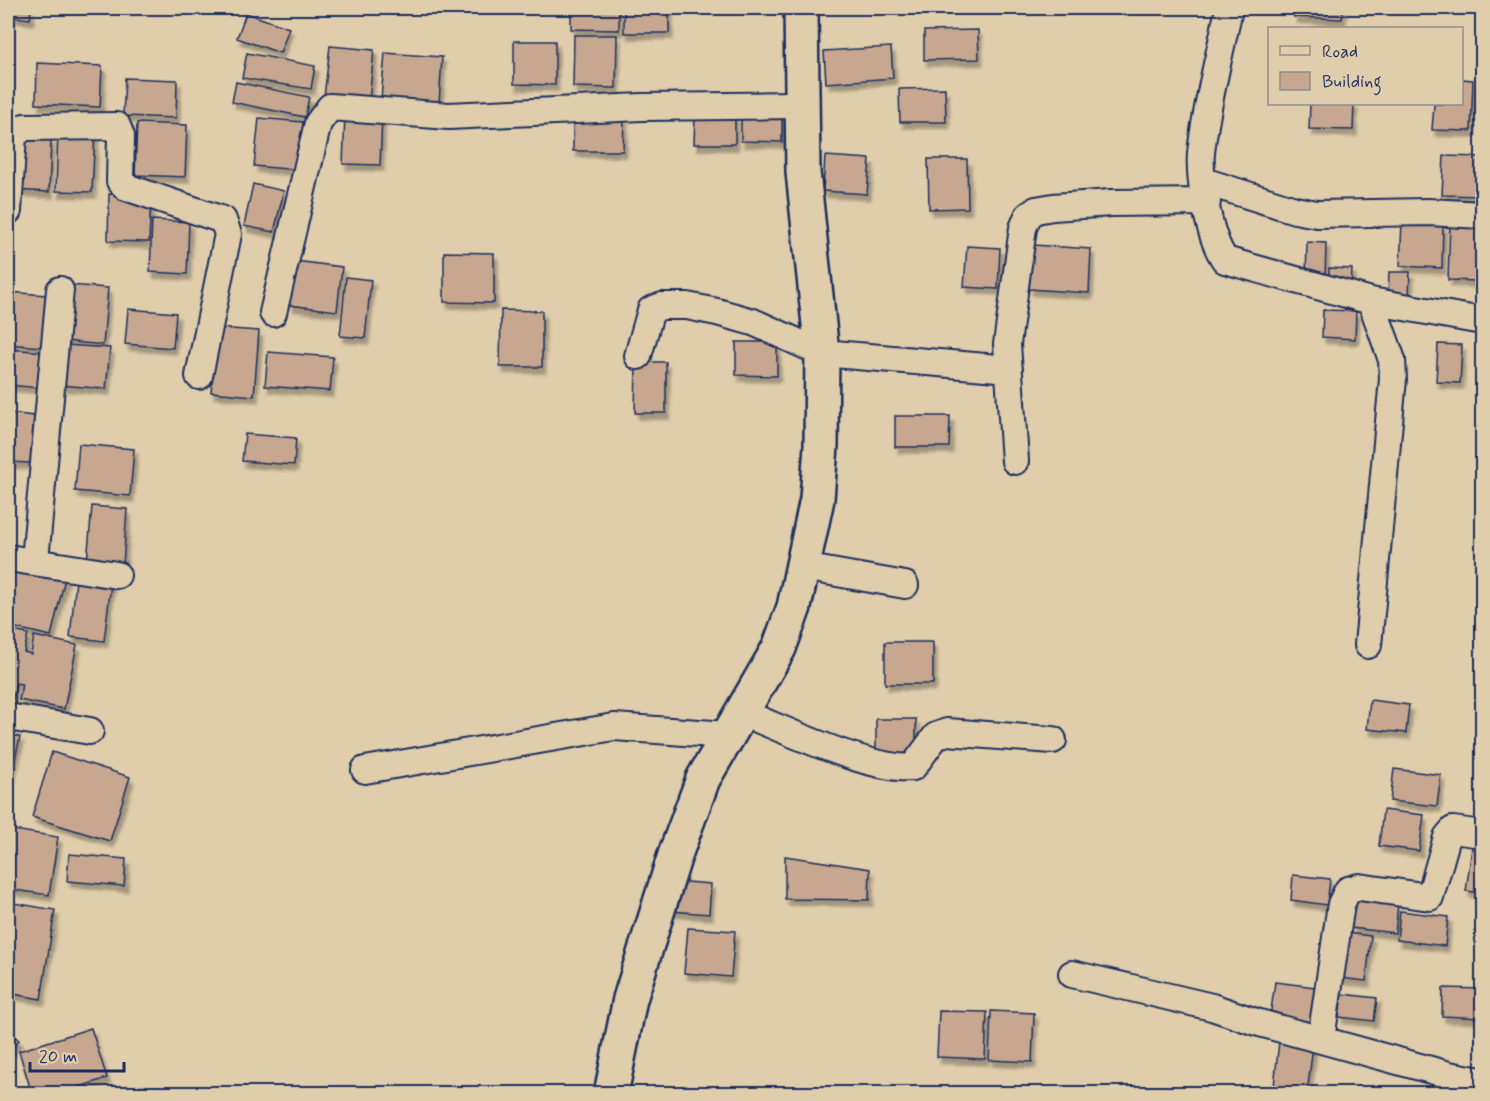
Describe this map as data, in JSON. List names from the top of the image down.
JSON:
{
  "legend": ["Road", "Building"],
  "scale_bar": "20 m"
}
